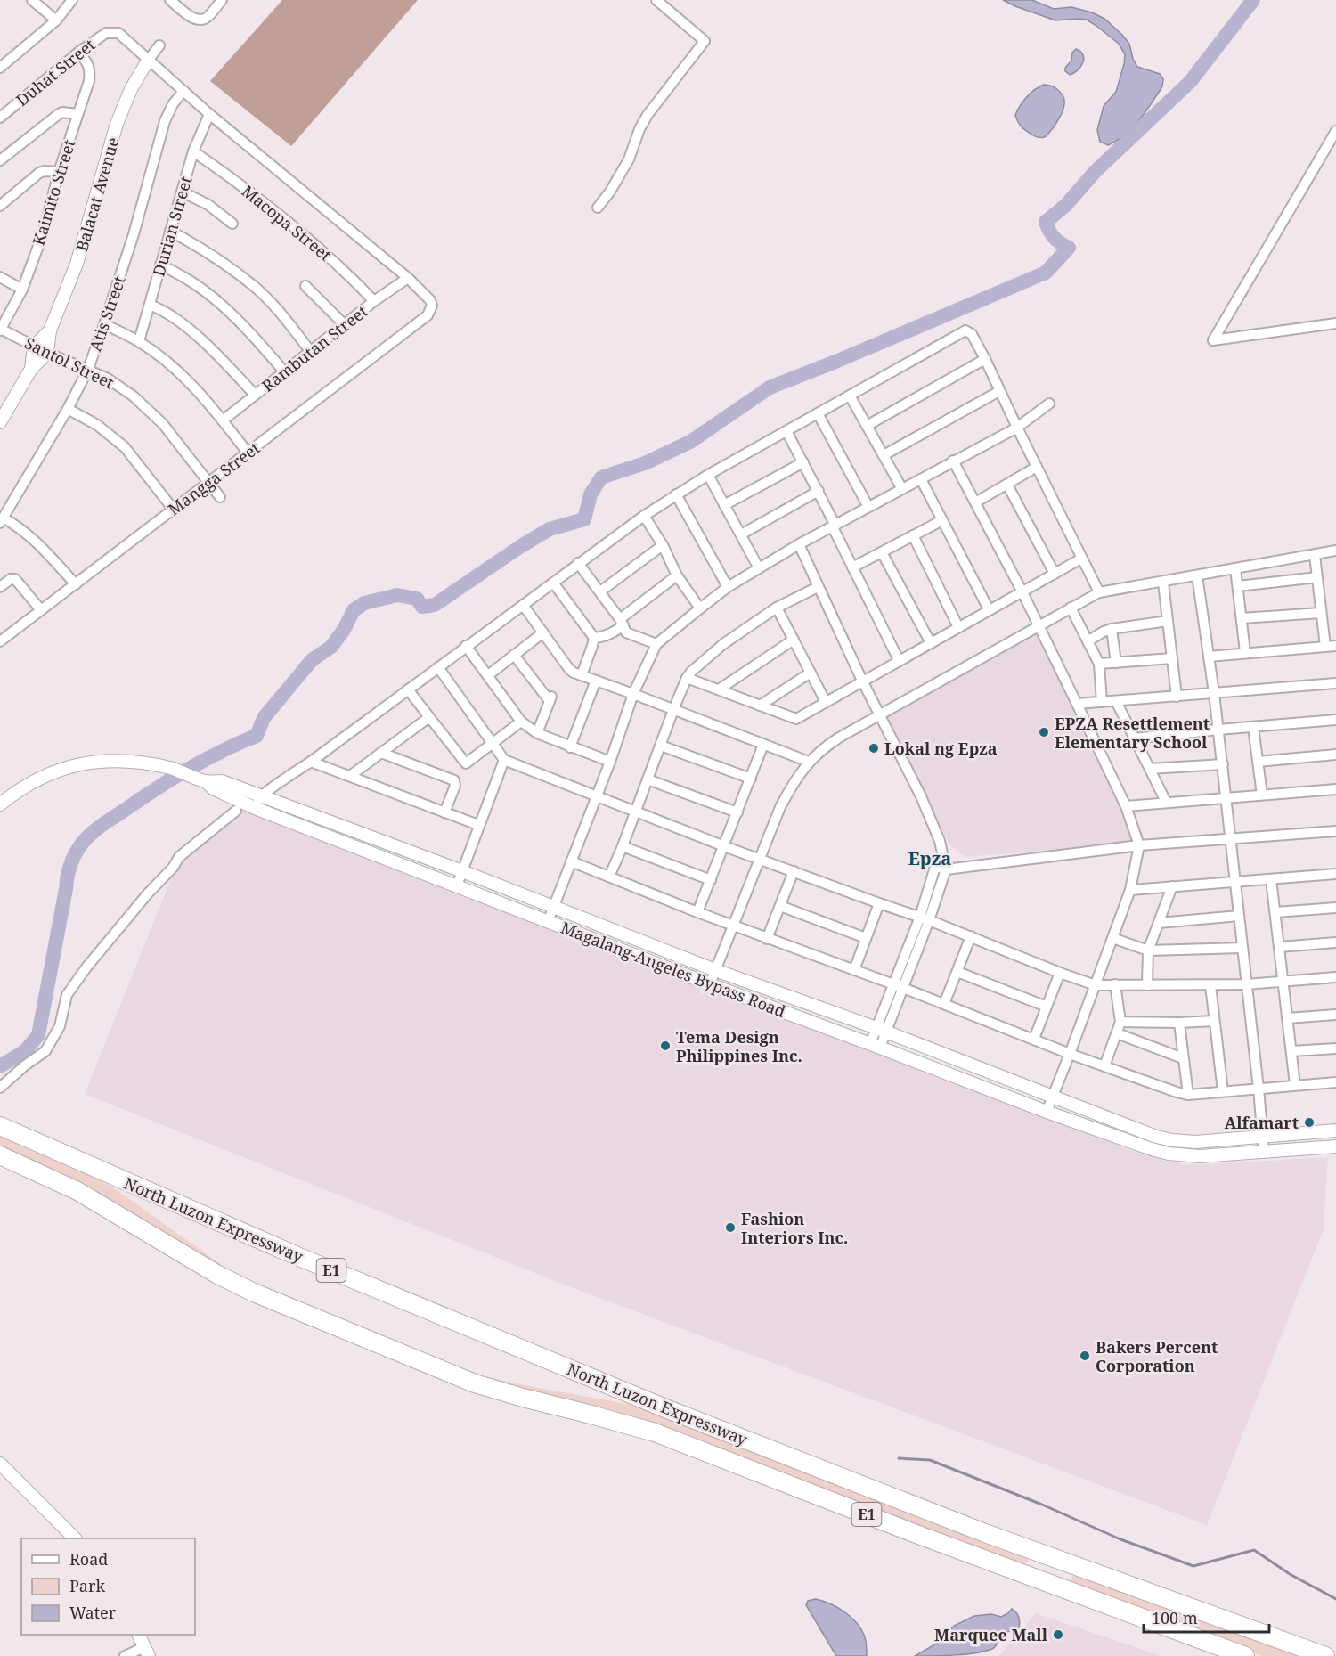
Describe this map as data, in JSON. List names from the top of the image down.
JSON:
{
  "streets": {
    "highway": ["North Luzon Expressway", "E1"],
    "street": [
      "Duhat Street",
      "Kaimito Street",
      "Balacat Avenue",
      "Macopa Street",
      "Durian Street",
      "Atis Street",
      "Rambutan Street",
      "Santol Street",
      "Mangga Street",
      "Magalang-Angeles Bypass Road"
    ]
  },
  "crossings": [
    ["Duhat Street", "Kaimito Street"],
    ["Duhat Street", "Balacat Avenue"],
    ["Kaimito Street", "Santol Street"],
    ["Balacat Avenue", "Santol Street"],
    ["Macopa Street", "Durian Street"],
    ["Macopa Street", "Rambutan Street"],
    ["Atis Street", "Santol Street"],
    ["Rambutan Street", "Mangga Street"],
    ["Santol Street", "Mangga Street"]
  ],
  "districts": ["Epza"],
  "places": [
    "EPZA Resettlement Elementary School",
    "Lokal ng Epza",
    "Tema Design Philippines Inc.",
    "Alfamart",
    "Fashion Interiors Inc.",
    "Bakers Percent Corporation",
    "Marquee Mall"
  ],
  "legend": ["Road", "Park", "Water"],
  "scale_bar": "100 m"
}
